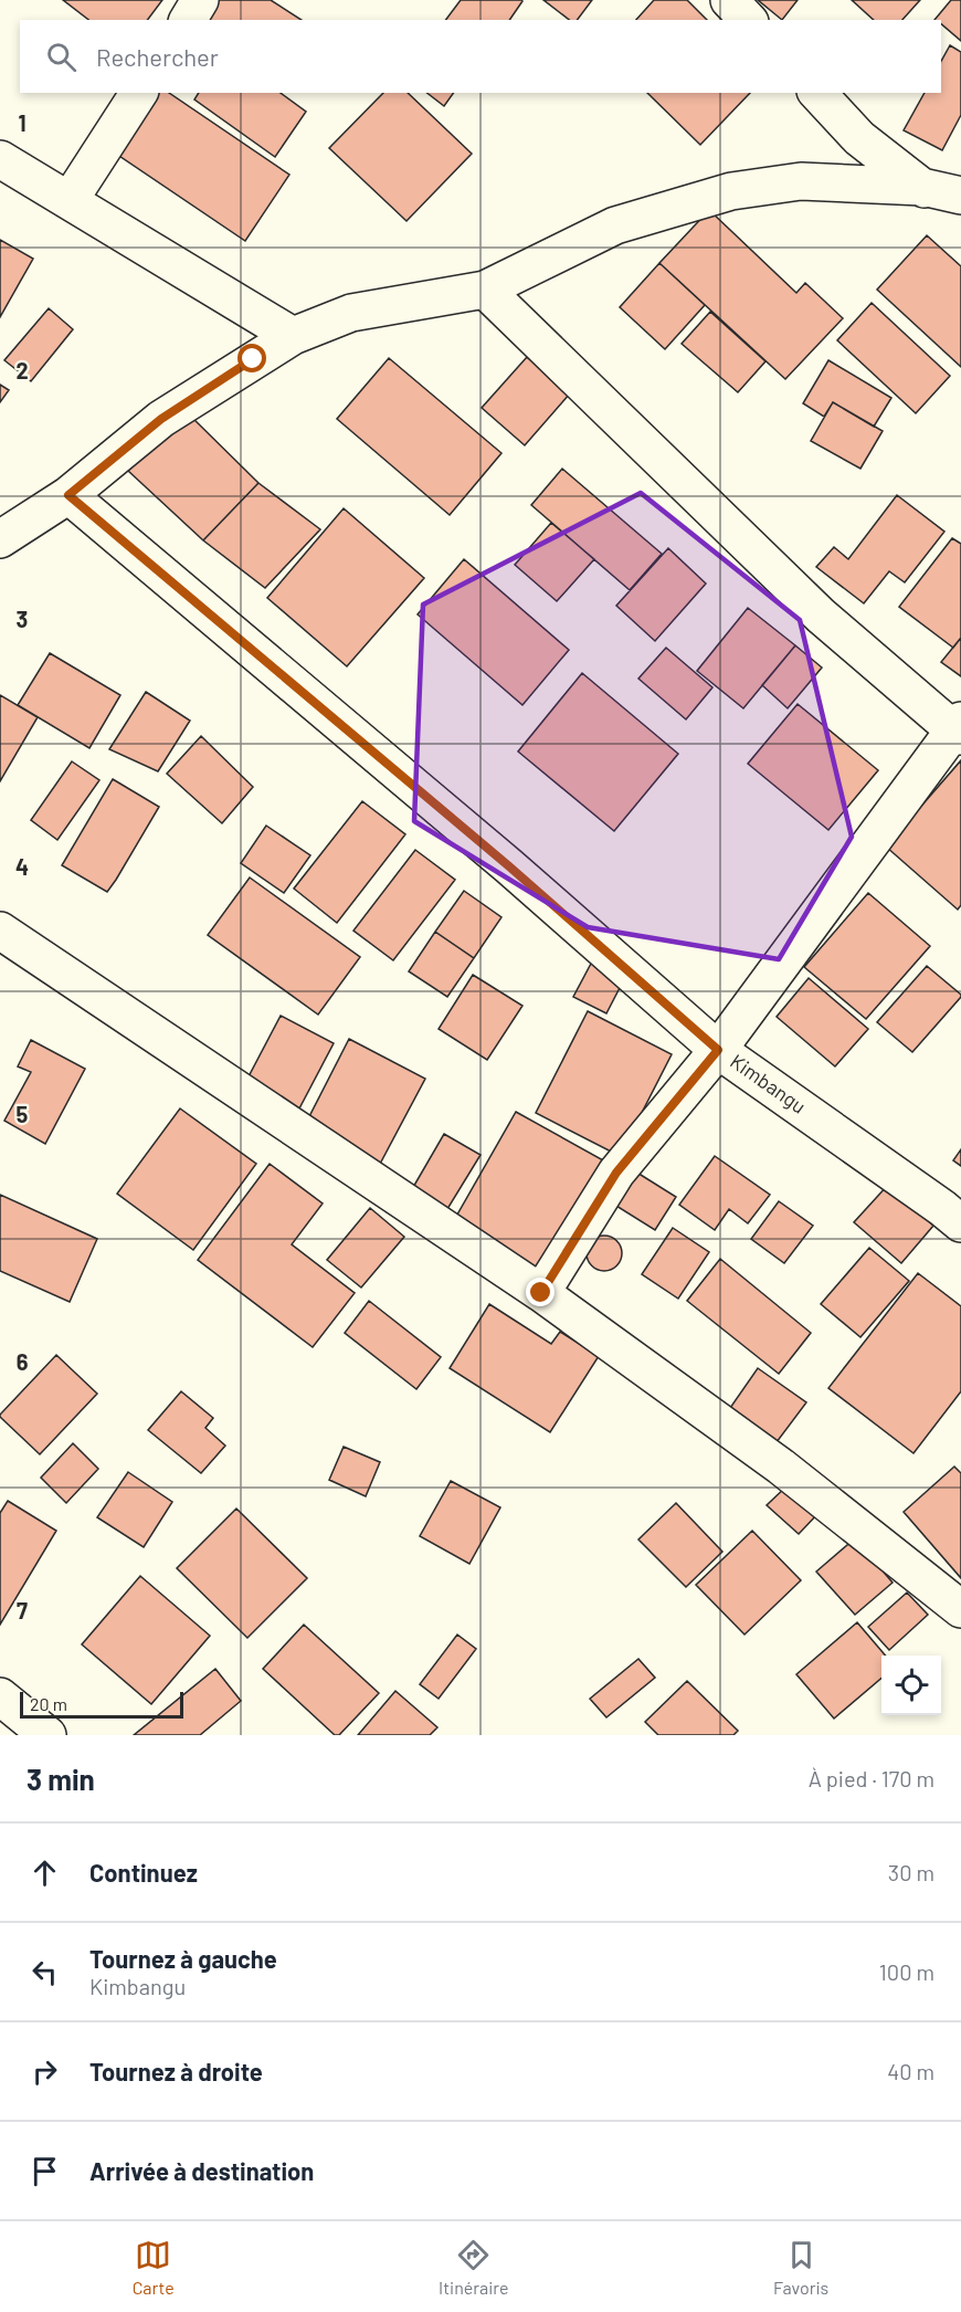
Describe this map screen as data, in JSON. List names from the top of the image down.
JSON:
{
  "streets": {
    "street": ["Kimbangu"]
  },
  "scale_bar": "20 m",
  "page": {
    "search": "Rechercher",
    "scale": "20 m",
    "heading": ["3 min", "À pied · 170 m"],
    "list": [
      ["Continuez", "30 m"],
      ["Tournez à gauche", "Kimbangu", "100 m"],
      ["Tournez à droite", "40 m"],
      "Arrivée à destination"
    ],
    "nav": ["Carte", "Itinéraire", "Favoris"]
  },
  "grid": {
    "rows": [
      "1",
      "2",
      "3",
      "4",
      "5",
      "6",
      "7"
    ]
  }
}
